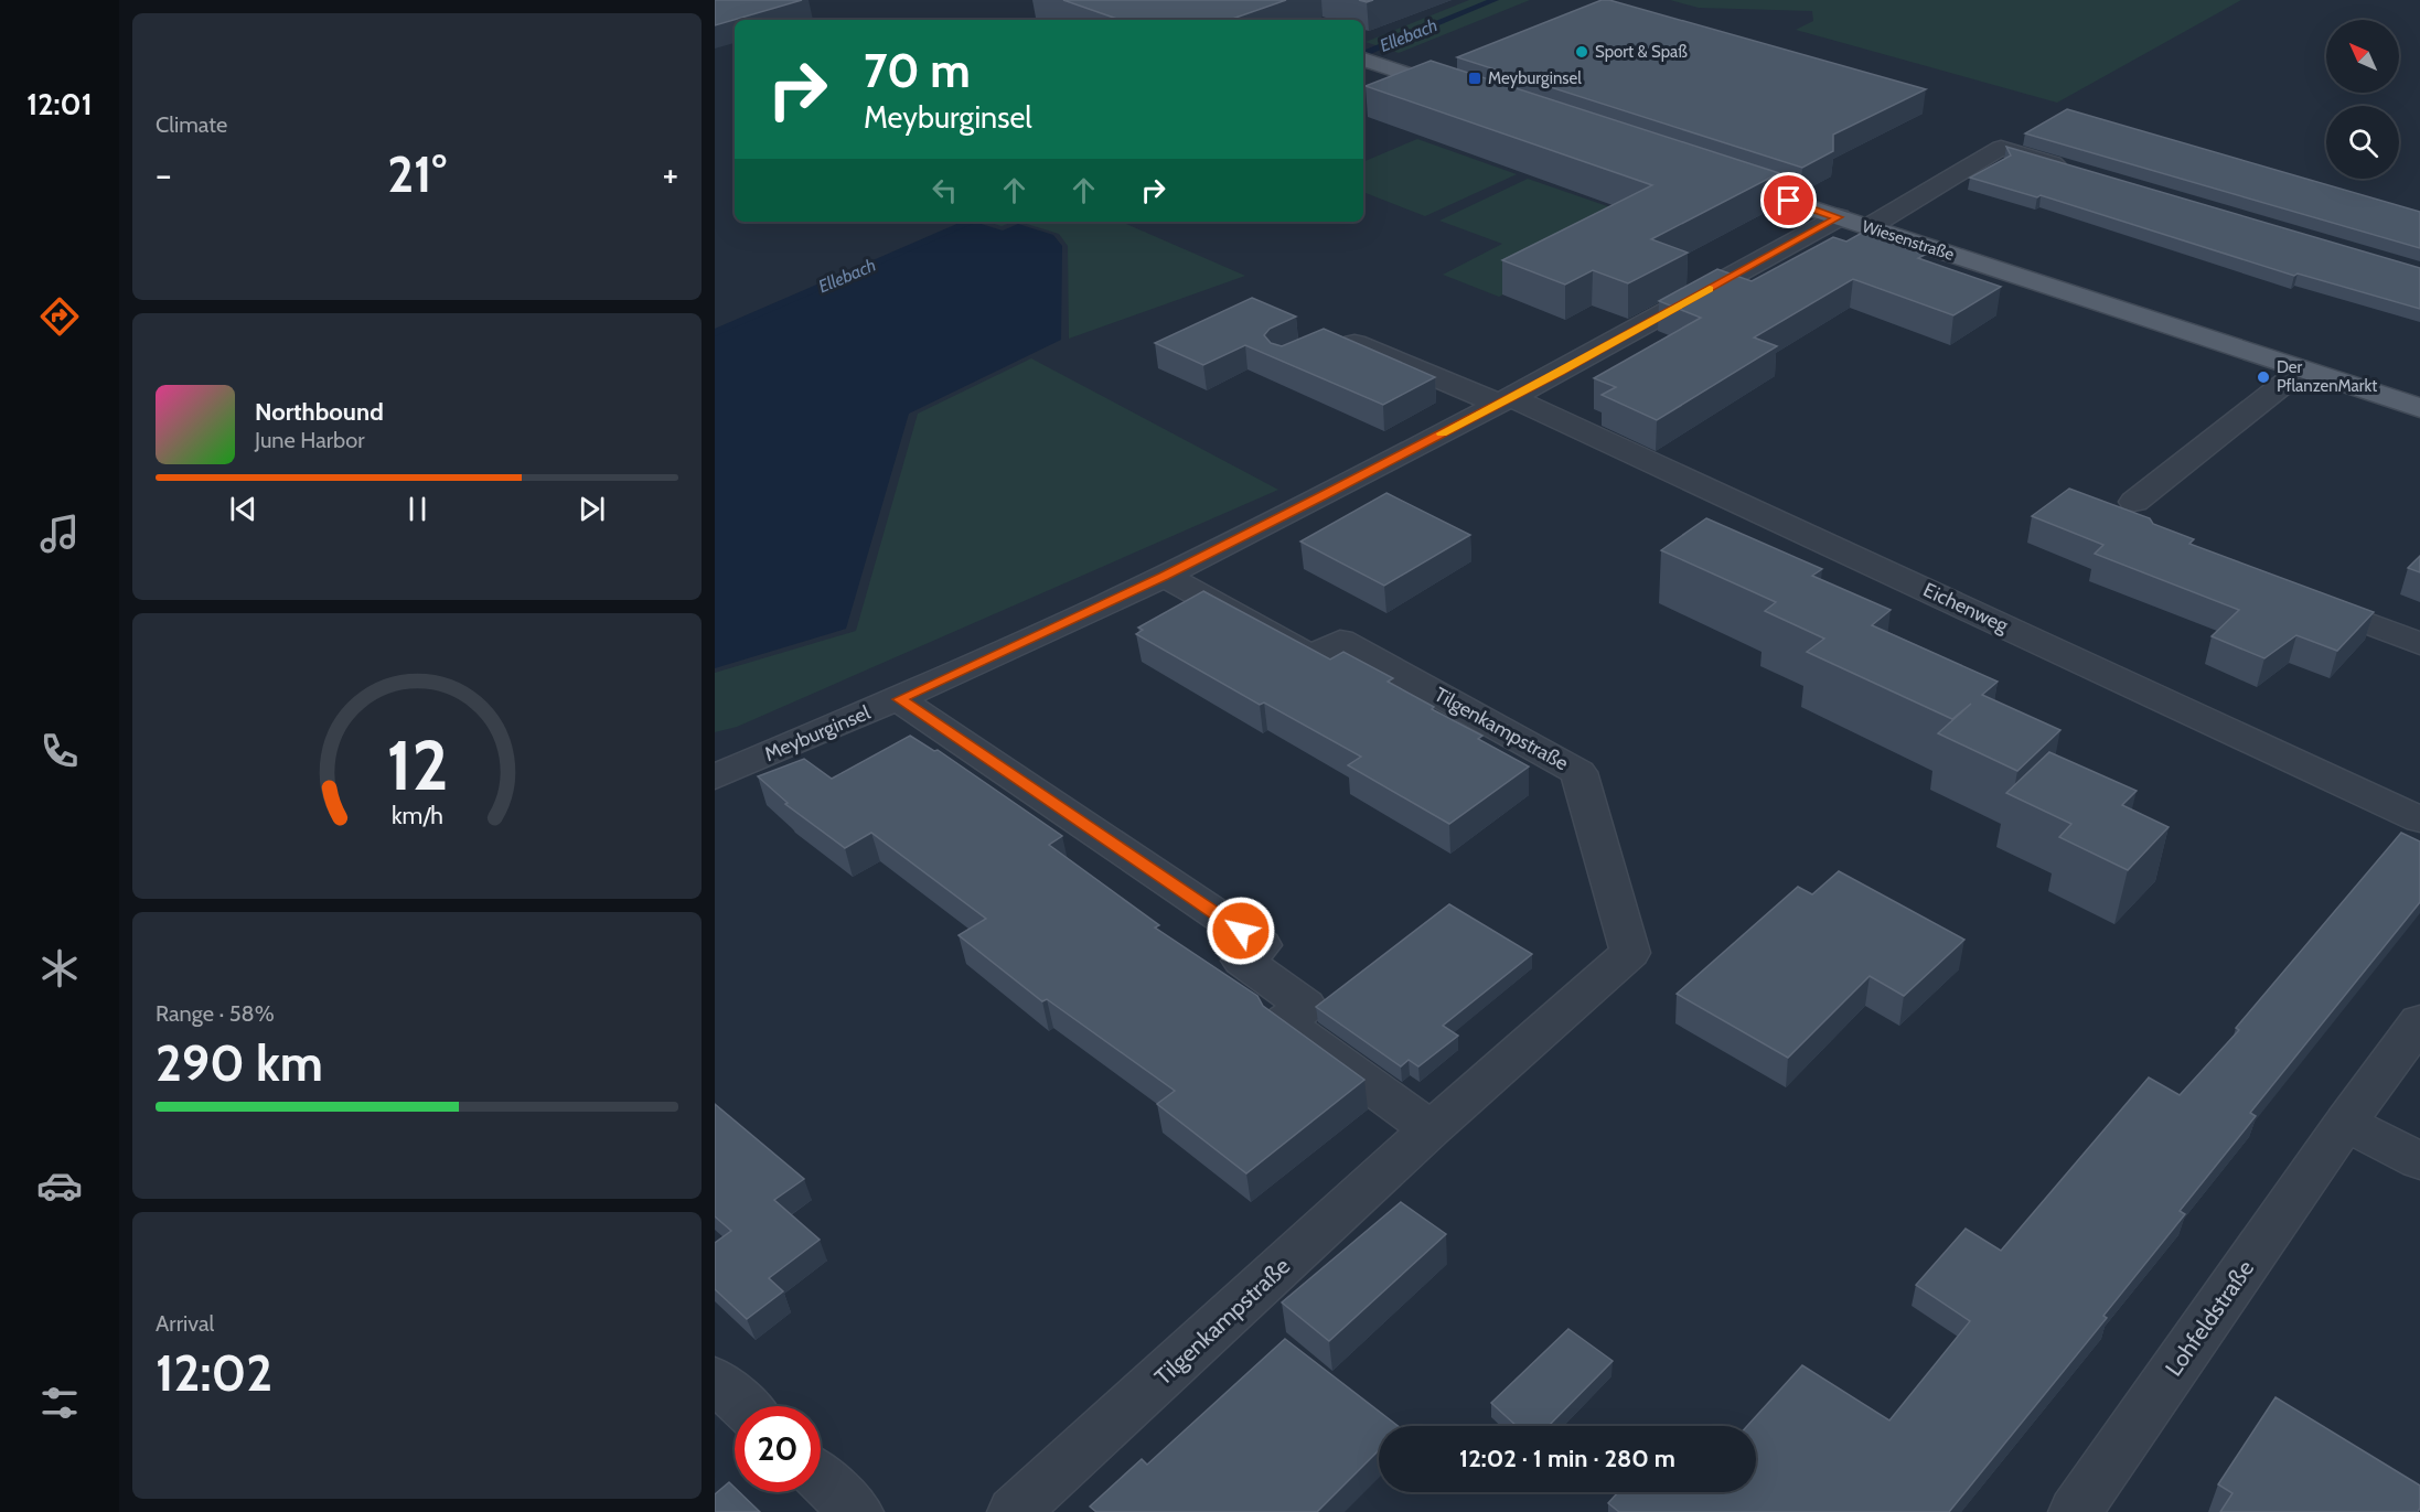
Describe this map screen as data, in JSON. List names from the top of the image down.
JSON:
{
  "streets": {
    "main road": ["Wiesenstraße"],
    "street": [
      "Eichenweg",
      "Tilgenkampstraße",
      "Meyburginsel",
      "Lohfeldstraße"
    ]
  },
  "crossings": [
    ["Wiesenstraße", "Meyburginsel"],
    ["Eichenweg", "Meyburginsel"],
    ["Tilgenkampstraße", "Meyburginsel"]
  ],
  "water": ["Ellebach"],
  "places": {
    "other": ["Sport & Spaß", "Der PflanzenMarkt"],
    "transit": ["Meyburginsel"]
  },
  "north": "top left",
  "page": {
    "tabs": "12:01",
    "tile": [
      "Climate",
      ["Range · 58%", "290 km"],
      ["Arrival", "12:02"]
    ],
    "turn": ["70 m", "Meyburginsel"],
    "heat": ["−", "21°", "+"],
    "song": ["Northbound", "June Harbor"],
    "limit": "20",
    "trip": "12:02 · 1 min · 280 m",
    "gauge": ["12", "km/h"]
  }
}
